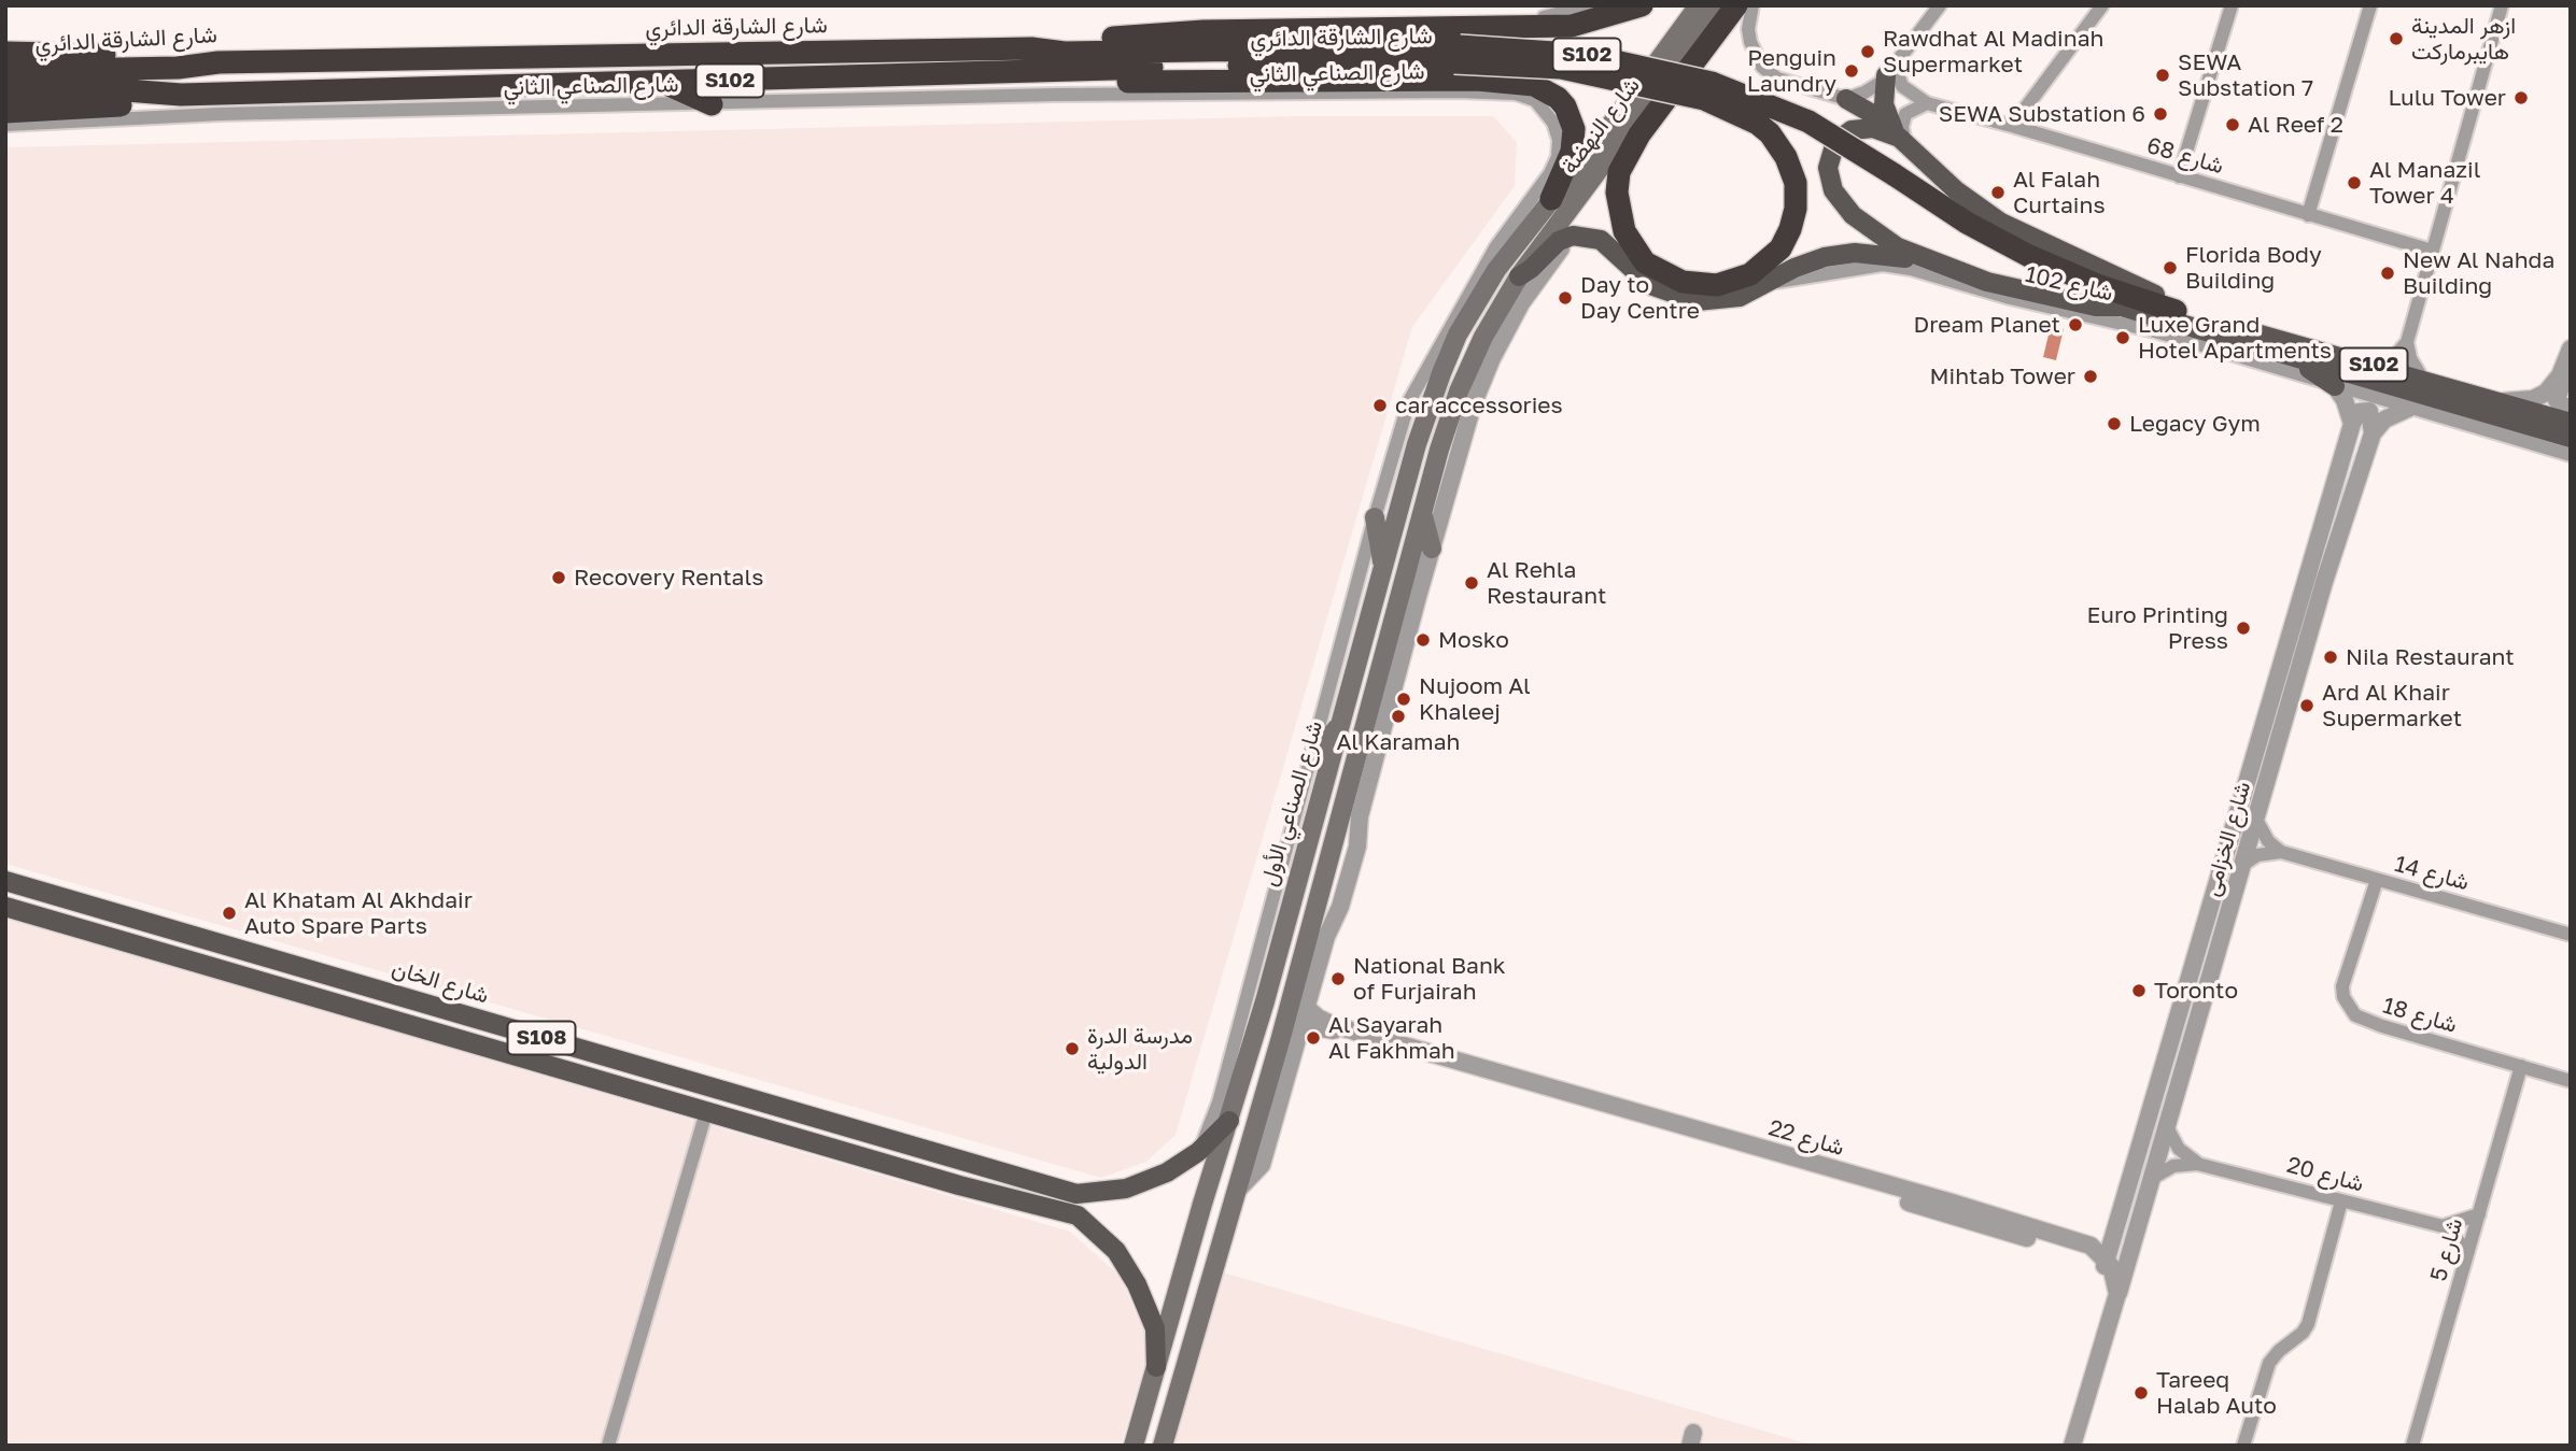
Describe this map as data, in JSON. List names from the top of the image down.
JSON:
{
  "streets": {
    "highway": ["شارع الشارقة الدائري", "S102", "شارع 102"],
    "main road": [
      "شارع النهضة",
      "شارع الصناعي الأول",
      "شارع الخان",
      "S108"
    ],
    "street": [
      "شارع الصناعي الثاني",
      "شارع 68",
      "شارع الخزامى",
      "شارع 14",
      "شارع 18",
      "شارع 22",
      "شارع 20",
      "شارع 5"
    ]
  },
  "crossings": [
    ["شارع الشارقة الدائري", "شارع 102"],
    ["شارع الصناعي الثاني", "شارع الخان"],
    ["شارع النهضة", "شارع الصناعي الأول"],
    ["شارع الصناعي الأول", "S108"],
    ["شارع الخزامى", "شارع 22"],
    ["شارع الخزامى", "شارع 20"],
    ["شارع 14", "شارع 18"],
    ["شارع 18", "شارع 5"]
  ],
  "places": [
    "ازهر المدينة هايبرماركت",
    "Rawdhat Al Madinah Supermarket",
    "Penguin Laundry",
    "SEWA Substation 7",
    "Lulu Tower",
    "SEWA Substation 6",
    "Al Reef 2",
    "Al Manazil Tower 4",
    "Al Falah Curtains",
    "Florida Body Building",
    "New Al Nahda Building",
    "Day to Day Centre",
    "Dream Planet",
    "Luxe Grand Hotel Apartments",
    "Mihtab Tower",
    "car accessories",
    "Legacy Gym",
    "Recovery Rentals",
    "Al Rehla Restaurant",
    "Euro Printing Press",
    "Mosko",
    "Nila Restaurant",
    "Nujoom Al Khaleej",
    "Ard Al Khair Supermarket",
    "Al Karamah",
    "Al Khatam Al Akhdair Auto Spare Parts",
    "National Bank of Furjairah",
    "Toronto",
    "Al Sayarah Al Fakhmah",
    "مدرسة الدرة الدولية",
    "Tareeq Halab Auto"
  ]
}
